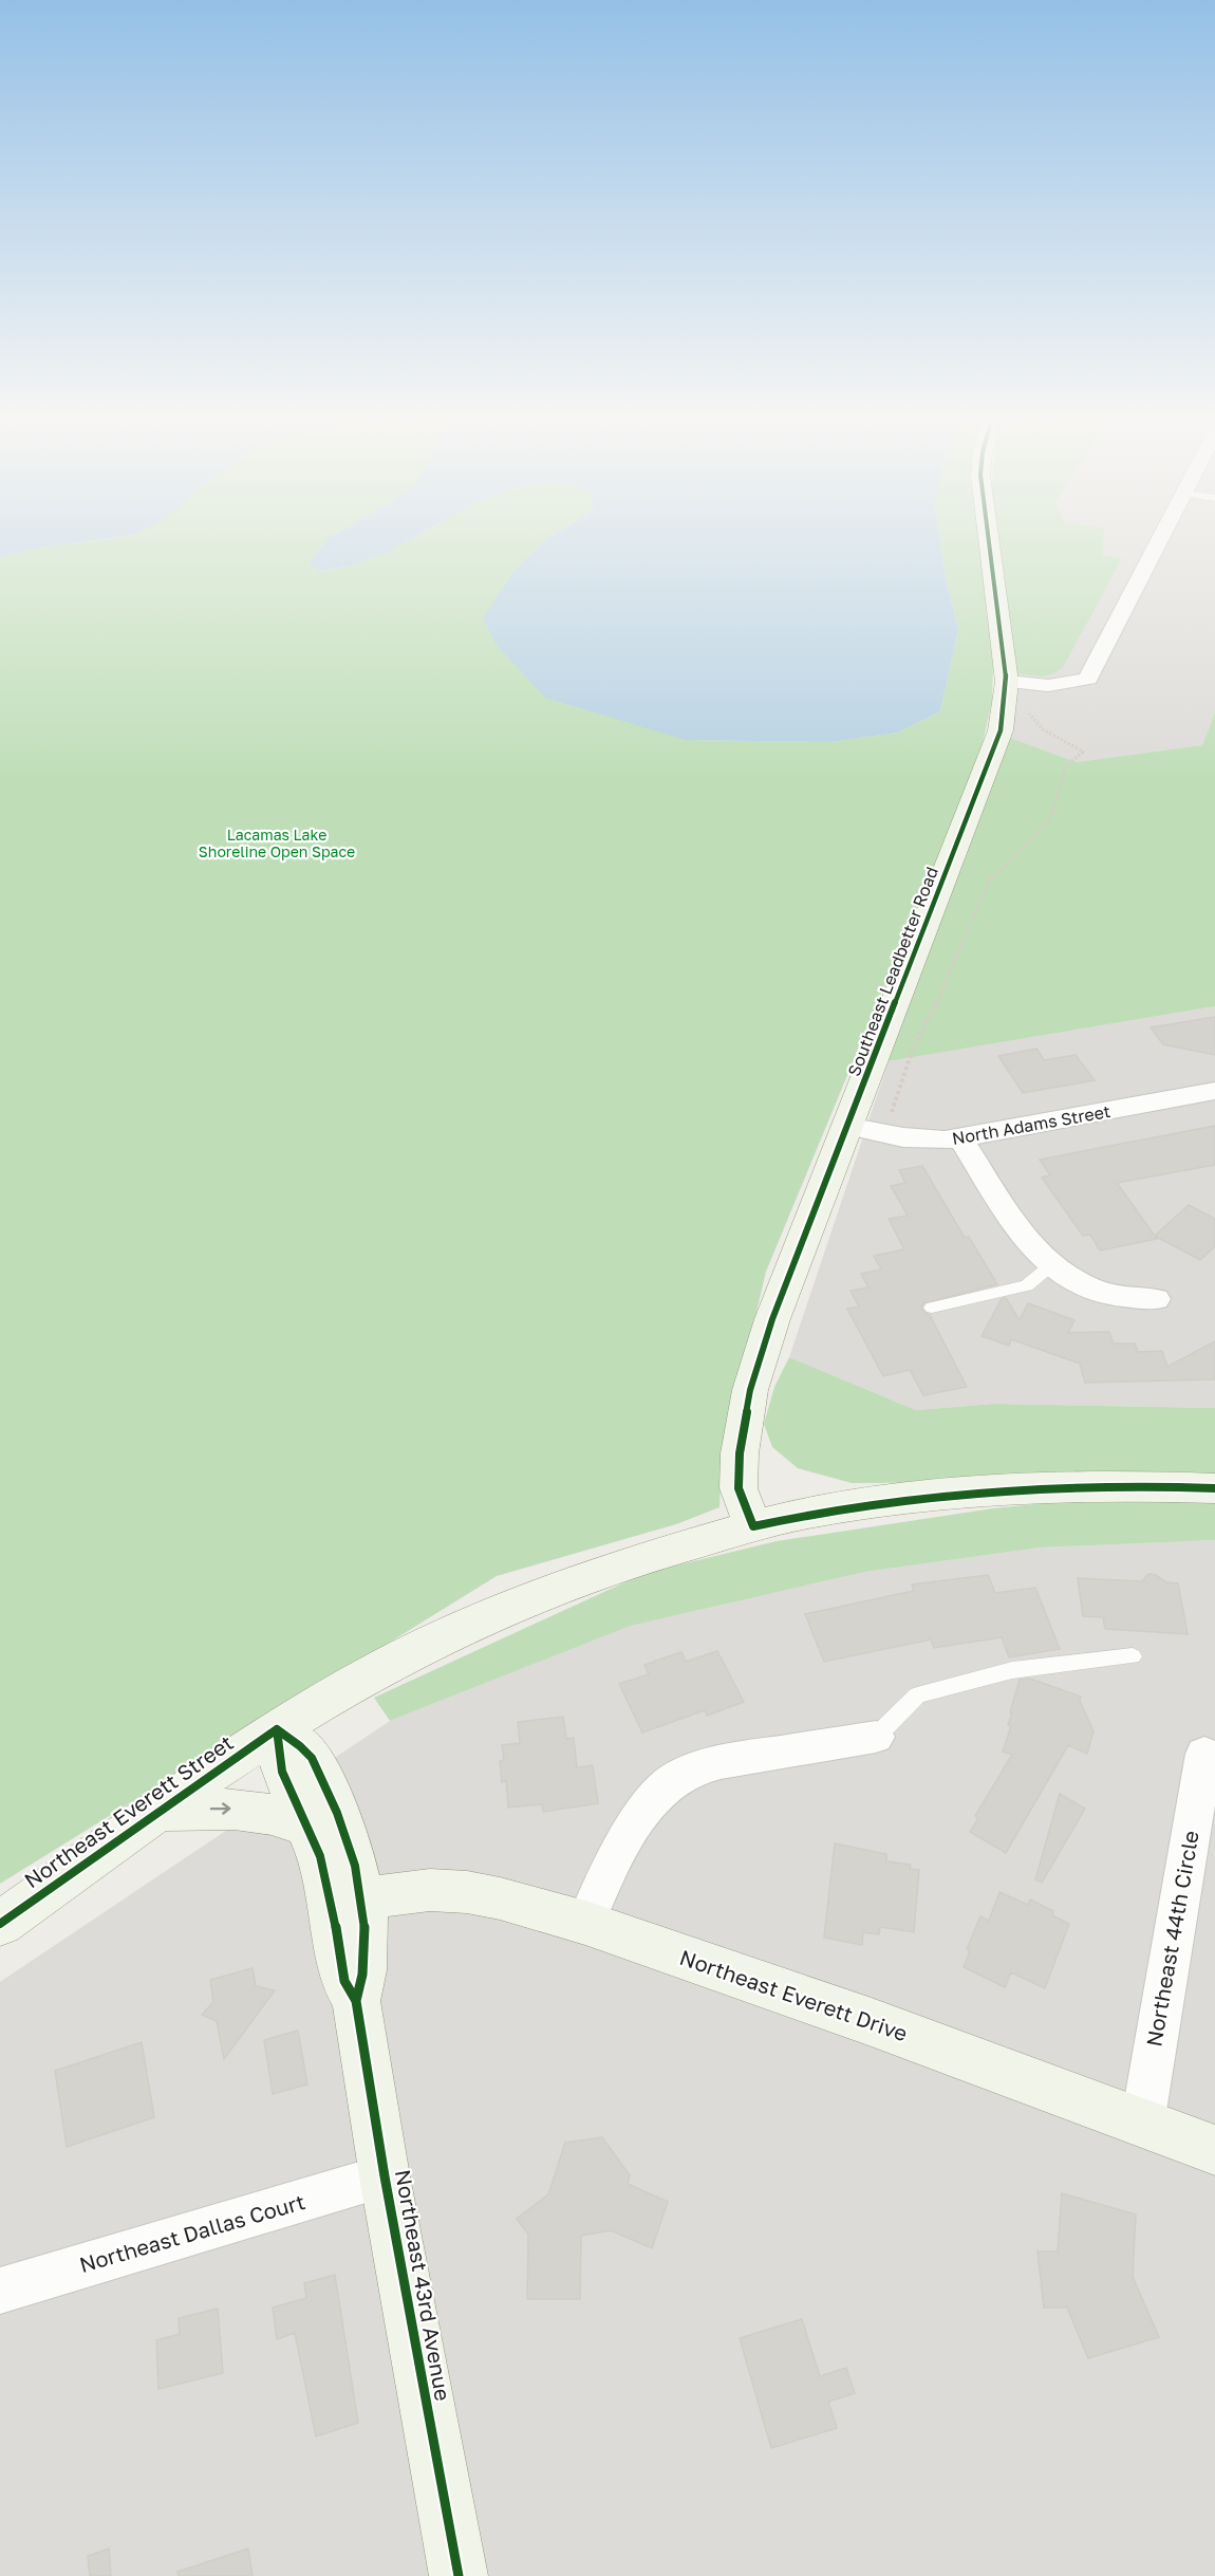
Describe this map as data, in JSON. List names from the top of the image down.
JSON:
{
  "streets": {
    "street": [
      "Southeast Leadbetter Road",
      "North Adams Street",
      "Northeast Everett Street",
      "Northeast 44th Circle",
      "Northeast Everett Drive",
      "Northeast Dallas Court",
      "Northeast 43rd Avenue"
    ]
  },
  "crossings": [
    ["Southeast Leadbetter Road", "North Adams Street"],
    ["Southeast Leadbetter Road", "Northeast Everett Street"],
    ["Northeast Everett Street", "Northeast 43rd Avenue"],
    ["Northeast 44th Circle", "Northeast Everett Drive"],
    ["Northeast Everett Drive", "Northeast 43rd Avenue"],
    ["Northeast Dallas Court", "Northeast 43rd Avenue"]
  ],
  "parks": ["Lacamas Lake Shoreline Open Space"]
}
